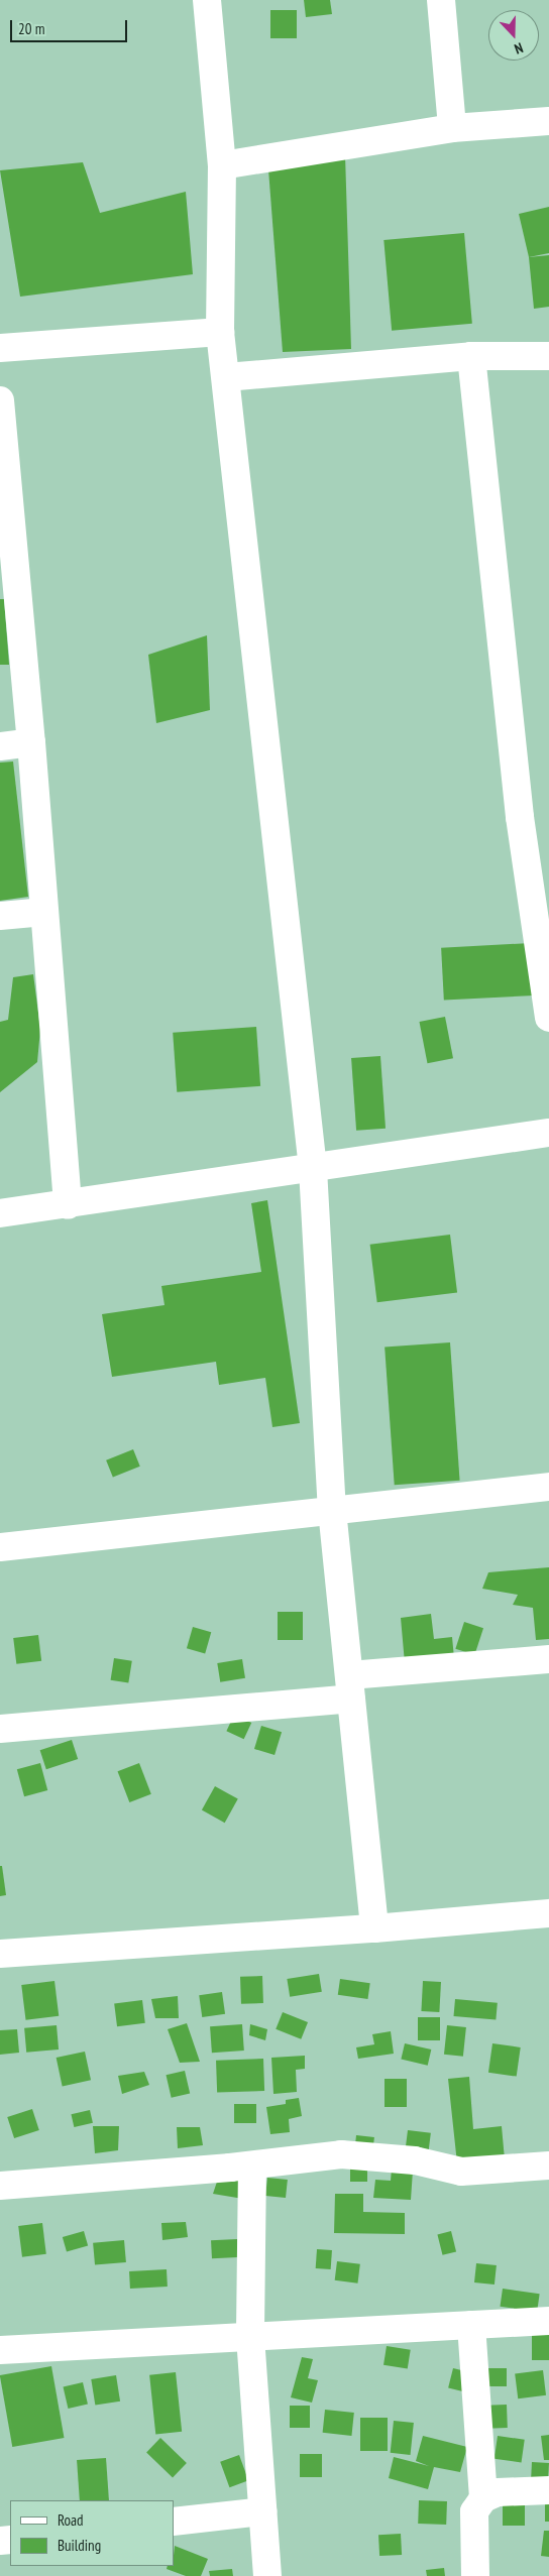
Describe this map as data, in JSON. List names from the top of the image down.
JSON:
{
  "legend": ["Road", "Building"],
  "scale_bar": "20 m",
  "north": "bottom"
}
